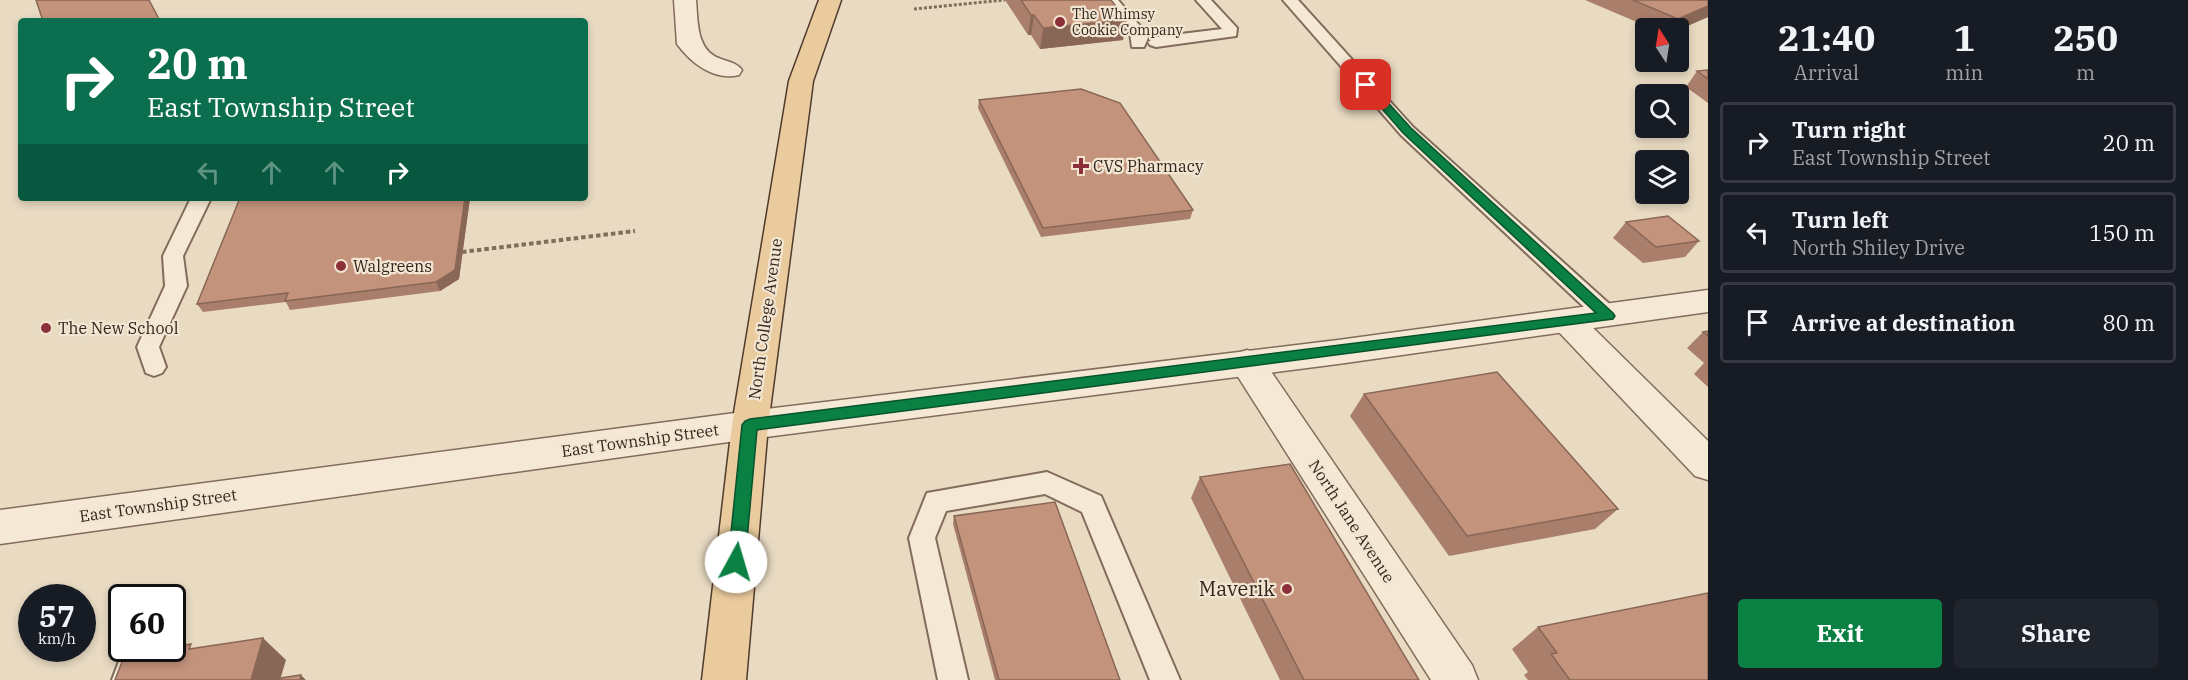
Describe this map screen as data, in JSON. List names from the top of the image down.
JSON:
{
  "streets": {
    "main road": ["North College Avenue"],
    "street": ["East Township Street", "North Jane Avenue"]
  },
  "crossings": [
    ["North College Avenue", "East Township Street"],
    ["East Township Street", "North Jane Avenue"]
  ],
  "places": {
    "other": [
      "The Whimsy Cookie Company",
      "Walgreens",
      "The New School",
      "Maverik"
    ],
    "health": ["CVS Pharmacy"]
  },
  "north": "top",
  "page": {
    "eta": [
      "21:40",
      "Arrival",
      "1",
      "min",
      "250",
      "m"
    ],
    "turn": ["20 m", "East Township Street"],
    "list": [
      {
        "name": "Turn right",
        "note": "East Township Street",
        "value": "20 m"
      },
      {
        "name": "Turn left",
        "note": "North Shiley Drive",
        "value": "150 m"
      },
      {
        "name": "Arrive at destination",
        "value": "80 m"
      }
    ],
    "speed": "57 km/h",
    "limit": "60",
    "buttons": ["Exit", "Share"]
  }
}
